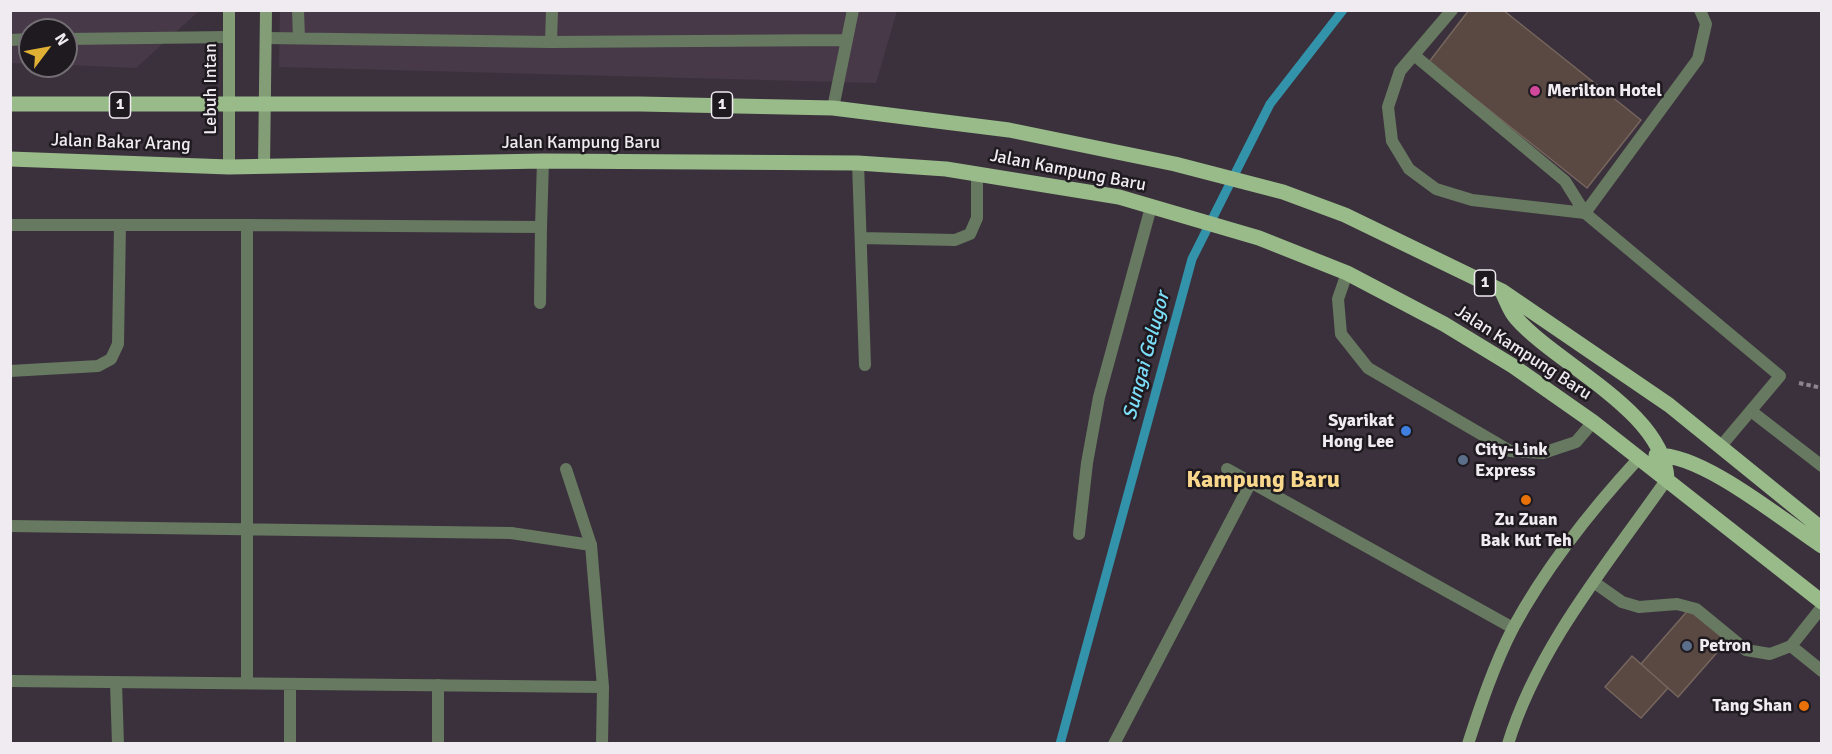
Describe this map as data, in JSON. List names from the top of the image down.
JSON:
{
  "streets": {
    "main road": ["1", "Jalan Bakar Arang", "Jalan Kampung Baru"],
    "street": ["Lebuh Intan"]
  },
  "crossings": [
    ["Lebuh Intan", "Jalan Bakar Arang"],
    ["Lebuh Intan", "Jalan Kampung Baru"],
    ["Jalan Bakar Arang", "Jalan Kampung Baru"]
  ],
  "districts": ["Kampung Baru"],
  "water": ["Sungai Gelugor"],
  "places": [
    "Merilton Hotel",
    "Syarikat Hong Lee",
    "City-Link Express",
    "Zu Zuan Bak Kut Teh",
    "Petron",
    "Tang Shan"
  ],
  "north": "top right"
}
